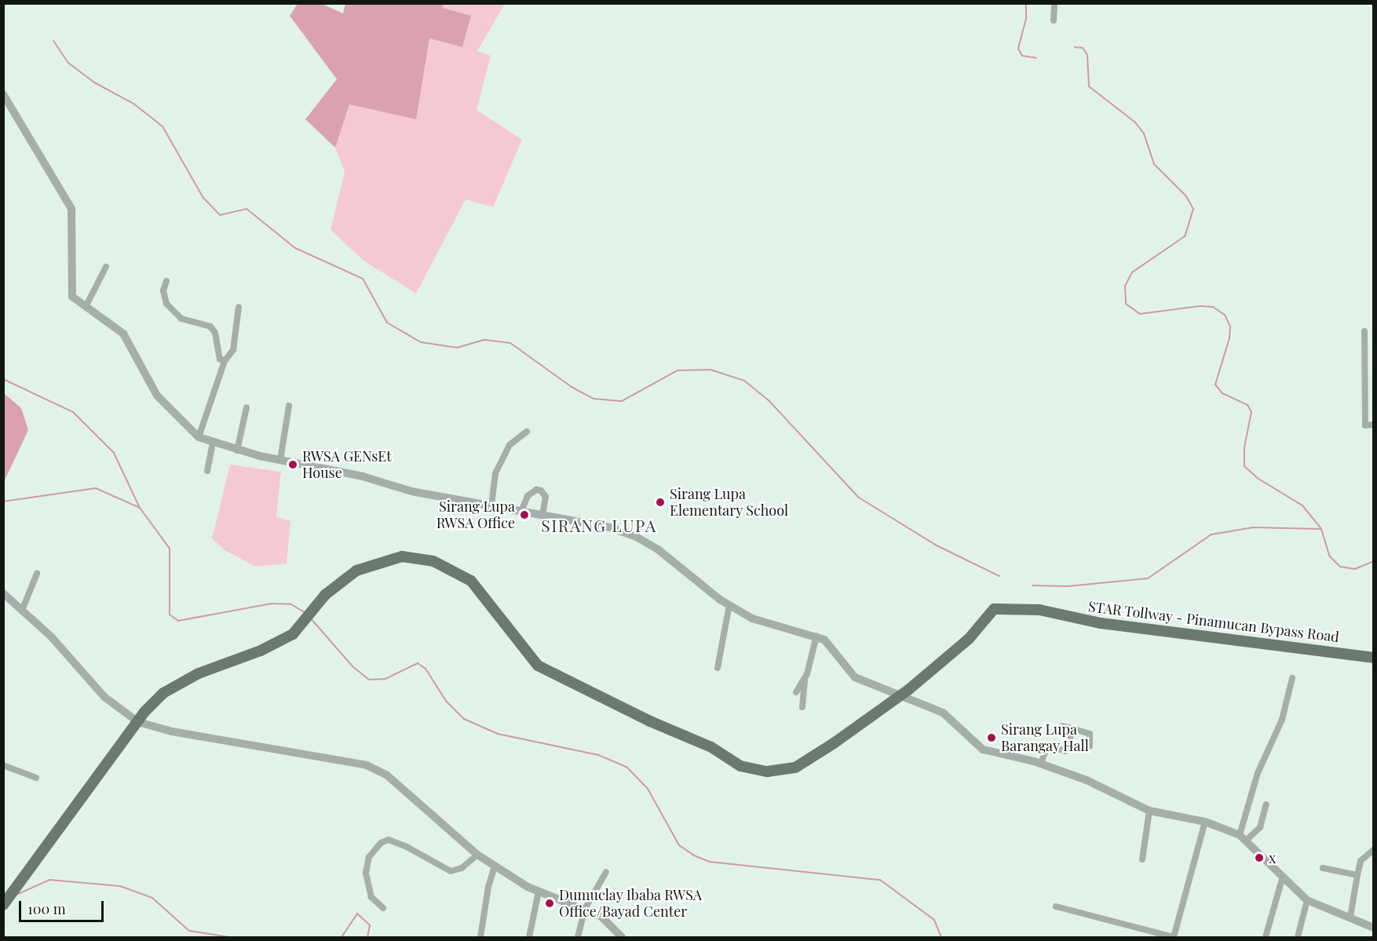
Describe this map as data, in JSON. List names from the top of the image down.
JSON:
{
  "streets": {
    "main road": ["STAR Tollway - Pinamucan Bypass Road"]
  },
  "districts": ["SIRANG LUPA"],
  "places": [
    "RWSA GENsEt House",
    "Sirang Lupa Elementary School",
    "Sirang Lupa RWSA Office",
    "Sirang Lupa Barangay Hall",
    "x",
    "Dumuclay Ibaba RWSA Office/Bayad Center"
  ],
  "scale_bar": "100 m"
}
